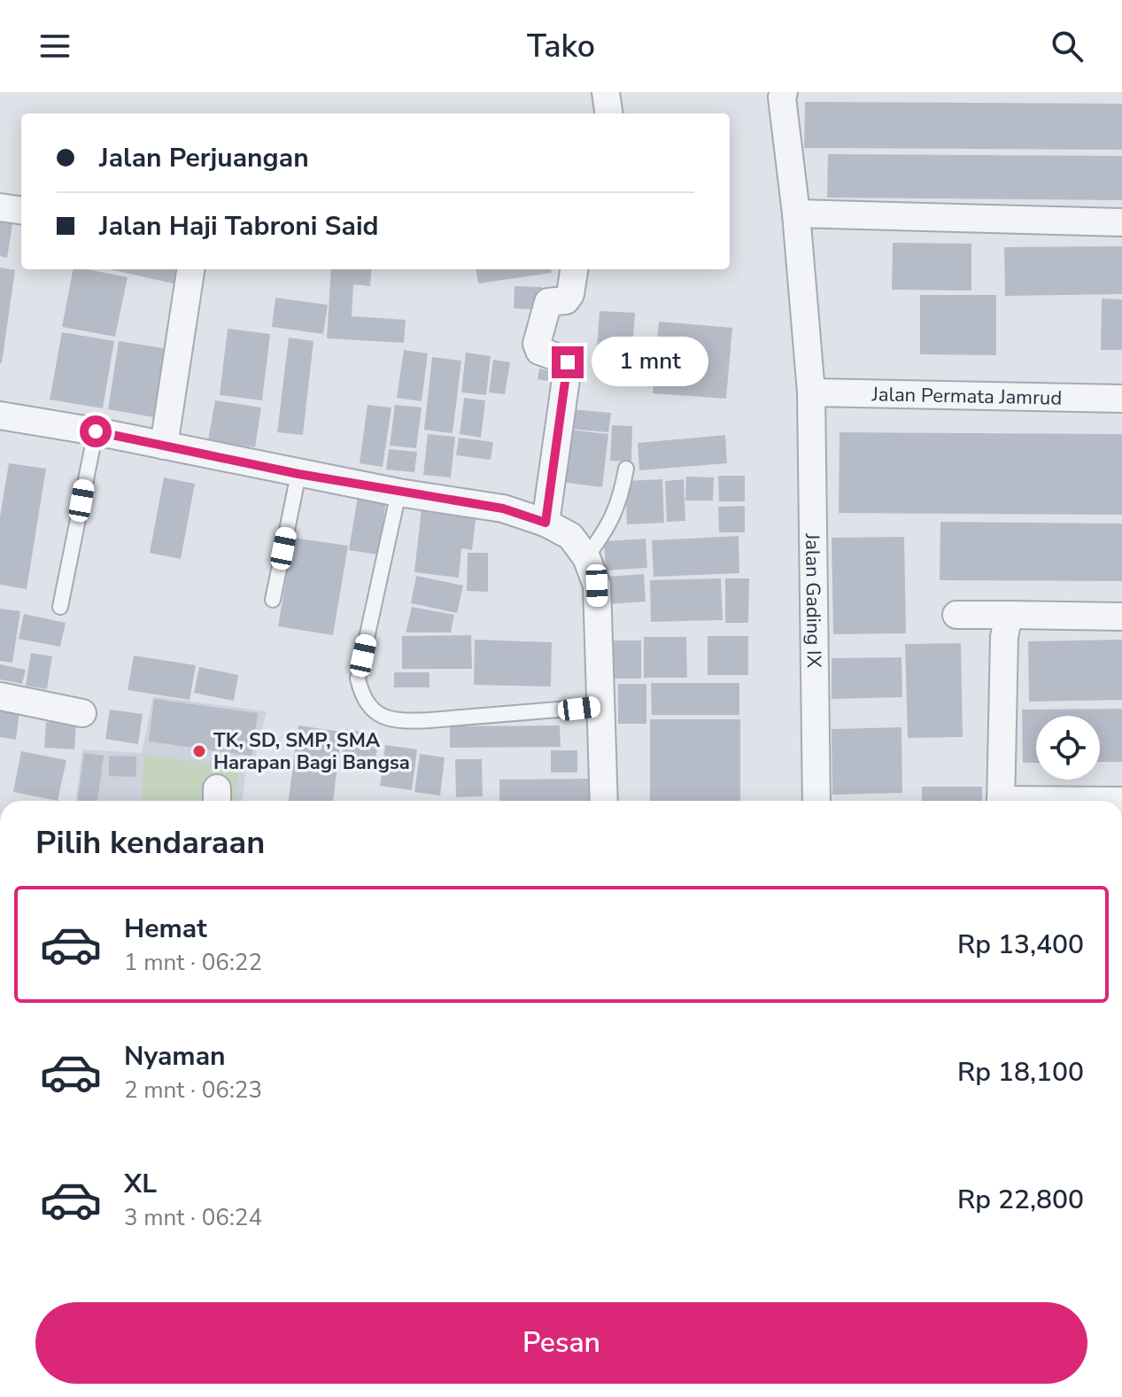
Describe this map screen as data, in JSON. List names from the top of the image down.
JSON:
{
  "streets": {
    "street": ["Jalan Permata Jamrud", "Jalan Gading IX"]
  },
  "crossings": [
    ["Jalan Permata Jamrud", "Jalan Gading IX"]
  ],
  "places": ["TK, SD, SMP, SMA Harapan Bagi Bangsa"],
  "page": {
    "header": "Tako",
    "banner": ["Jalan Perjuangan", "Jalan Haji Tabroni Said"],
    "bubble": "1 mnt",
    "heading": "Pilih kendaraan",
    "list": [
      {
        "name": "Hemat",
        "note": "1 mnt · 06:22",
        "value": "Rp 13,400"
      },
      {
        "name": "Nyaman",
        "note": "2 mnt · 06:23",
        "value": "Rp 18,100"
      },
      {
        "name": "XL",
        "note": "3 mnt · 06:24",
        "value": "Rp 22,800"
      }
    ],
    "buttons": "Pesan"
  }
}
